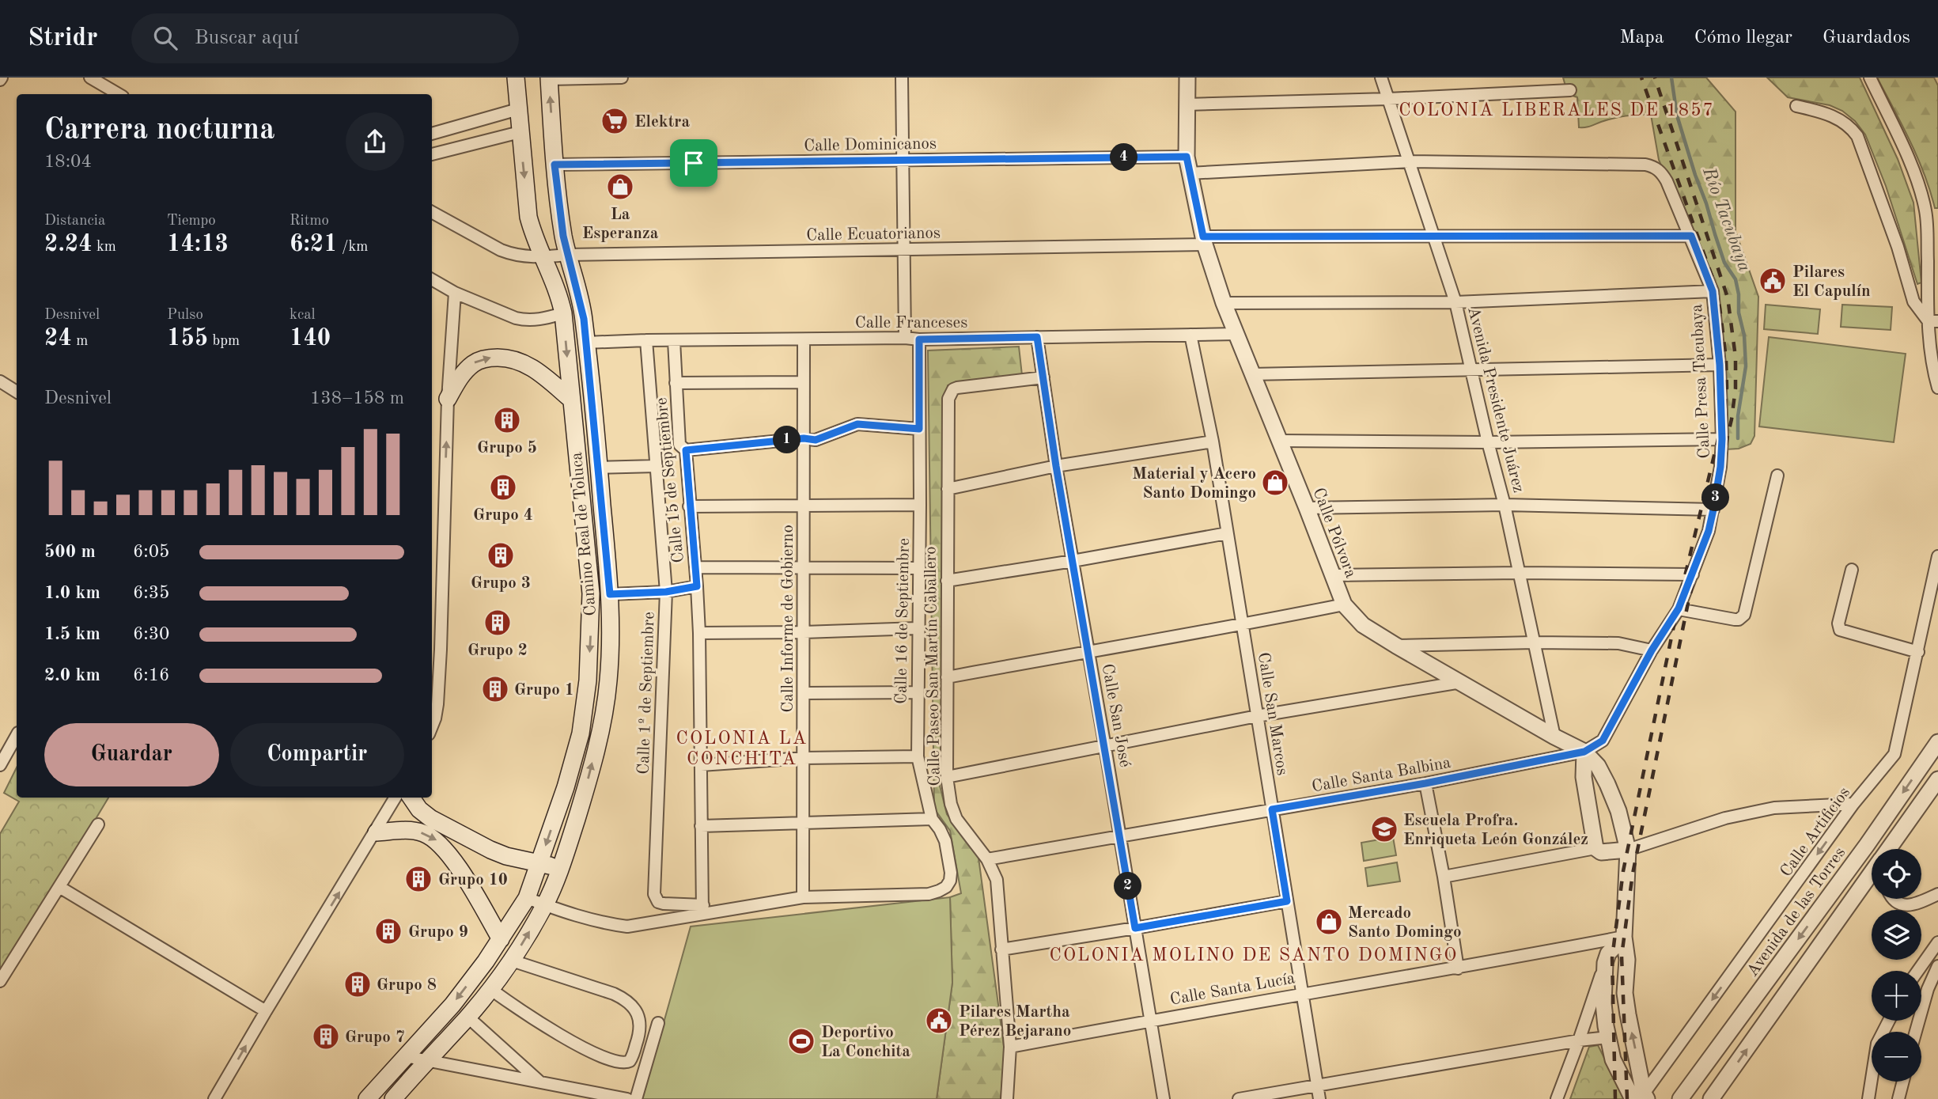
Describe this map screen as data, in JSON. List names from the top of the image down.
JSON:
{
  "streets": {
    "main road": ["Camino Real de Toluca"],
    "street": [
      "Calle Dominicanos",
      "Calle Ecuatorianos",
      "Calle Franceses",
      "Calle Presa Tacubaya",
      "Avenida Presidente Juárez",
      "Calle 15 de Septiembre",
      "Calle Pólvora",
      "Calle Informe de Gobierno",
      "Calle 16 de Septiembre",
      "Calle Paseo San Martín Caballero",
      "Calle 1º de Septiembre",
      "Calle San Marcos",
      "Calle San José",
      "Calle Santa Balbina",
      "Calle Artificios",
      "Avenida de las Torres",
      "Calle Santa Lucía"
    ]
  },
  "crossings": [
    ["Calle Dominicanos", "Calle Pólvora"],
    ["Calle Dominicanos", "Camino Real de Toluca"],
    ["Calle Ecuatorianos", "Calle Presa Tacubaya"],
    ["Calle Ecuatorianos", "Avenida Presidente Juárez"],
    ["Calle Ecuatorianos", "Calle Pólvora"],
    ["Calle Ecuatorianos", "Camino Real de Toluca"],
    ["Calle Franceses", "Calle 15 de Septiembre"],
    ["Calle Franceses", "Calle Pólvora"],
    ["Calle Franceses", "Camino Real de Toluca"],
    ["Calle Franceses", "Calle Informe de Gobierno"],
    ["Calle Franceses", "Calle 16 de Septiembre"],
    ["Calle Franceses", "Calle 1º de Septiembre"],
    ["Calle Franceses", "Calle San Marcos"],
    ["Calle Franceses", "Calle San José"],
    ["Calle Presa Tacubaya", "Avenida Presidente Juárez"],
    ["Calle Presa Tacubaya", "Calle Pólvora"],
    ["Calle Presa Tacubaya", "Calle Santa Balbina"],
    ["Avenida Presidente Juárez", "Calle Pólvora"],
    ["Calle 15 de Septiembre", "Calle 1º de Septiembre"],
    ["Calle Pólvora", "Calle Santa Balbina"],
    ["Calle Informe de Gobierno", "Calle 16 de Septiembre"],
    ["Calle Paseo San Martín Caballero", "Calle San José"],
    ["Calle Paseo San Martín Caballero", "Calle Santa Balbina"],
    ["Calle Paseo San Martín Caballero", "Calle Santa Lucía"],
    ["Calle San Marcos", "Calle Santa Balbina"],
    ["Calle San Marcos", "Calle Santa Lucía"],
    ["Calle San José", "Calle Santa Balbina"],
    ["Calle San José", "Calle Santa Lucía"]
  ],
  "districts": ["COLONIA LIBERALES DE 1857", "COLONIA LA CONCHITA", "COLONIA MOLINO DE SANTO DOMINGO"],
  "water": ["Río Tacubaya"],
  "places": {
    "supermarket": ["Elektra"],
    "shop": ["La Esperanza", "Material y Acero Santo Domingo", "Mercado Santo Domingo"],
    "public building": ["Pilares El Capulín", "Pilares Martha Pérez Bejarano"],
    "building": [
      "Grupo 5",
      "Grupo 4",
      "Grupo 3",
      "Grupo 2",
      "Grupo 1",
      "Grupo 10",
      "Grupo 9",
      "Grupo 8",
      "Grupo 7"
    ],
    "school or university": ["Escuela Profra. Enriqueta León González"],
    "sports": ["Deportivo La Conchita"]
  },
  "page": {
    "header": "Stridr",
    "search": "Buscar aquí",
    "nav": ["Mapa", "Cómo llegar", "Guardados"],
    "heading": ["Carrera nocturna", "18:04"],
    "pins": [
      "4",
      "1",
      "3",
      "2"
    ],
    "stats": [
      ["Distancia", "2.24 km"],
      ["Tiempo", "14:13"],
      ["Ritmo", "6:21 /km"],
      ["Desnivel", "24 m"],
      ["Pulso", "155 bpm"],
      ["kcal", "140"]
    ],
    "chart": ["Desnivel", "138–158 m"],
    "list": [
      {
        "name": "500 m",
        "note": "6:05"
      },
      {
        "name": "1.0 km",
        "note": "6:35"
      },
      {
        "name": "1.5 km",
        "note": "6:30"
      },
      {
        "name": "2.0 km",
        "note": "6:16"
      }
    ],
    "buttons": ["Guardar", "Compartir"],
    "map_buttons": ["+", "−"]
  }
}
